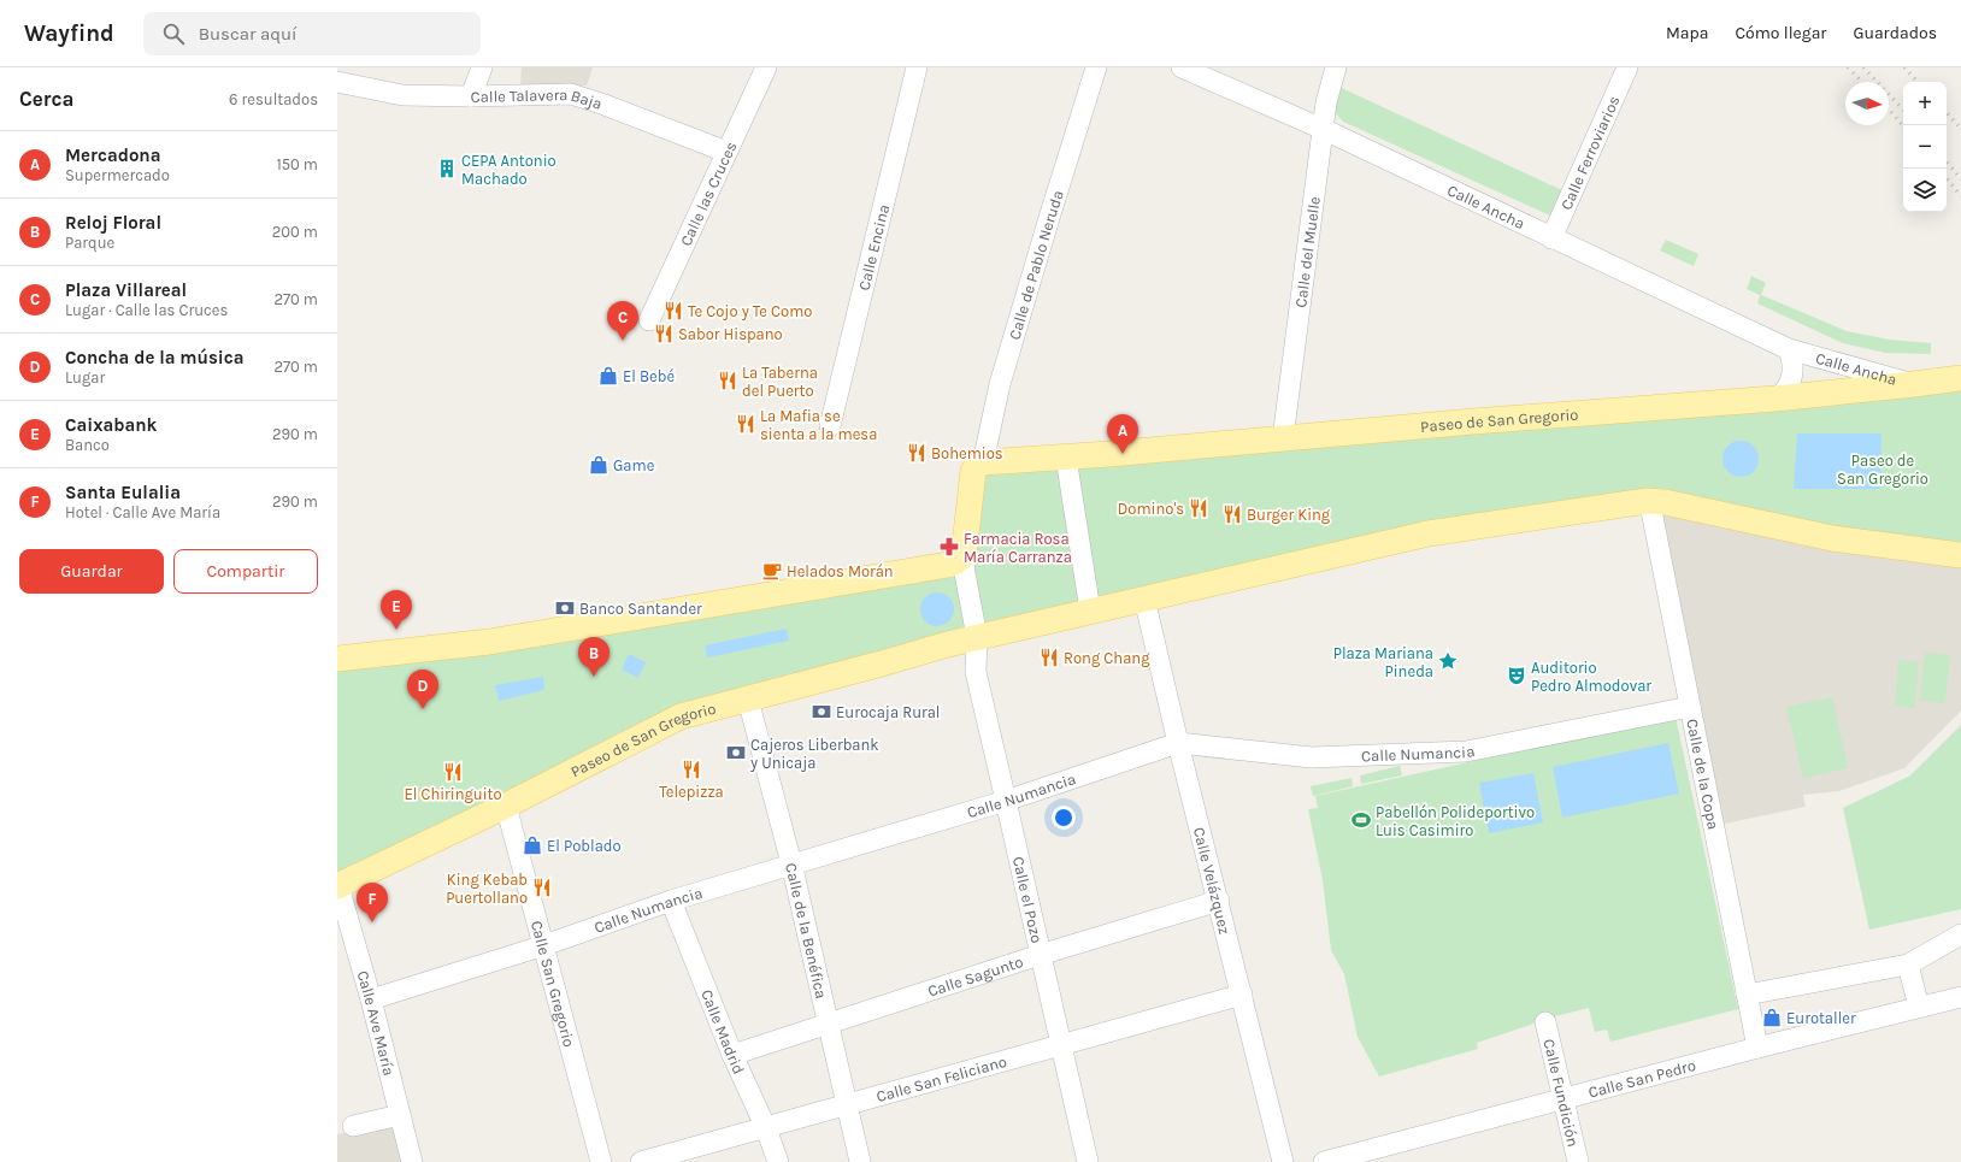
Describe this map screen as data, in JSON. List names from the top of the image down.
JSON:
{
  "streets": {
    "main road": ["Paseo de San Gregorio"],
    "street": [
      "Calle Talavera Baja",
      "Calle Ferroviarios",
      "Calle las Cruces",
      "Calle Ancha",
      "Calle Encina",
      "Calle del Muelle",
      "Calle de Pablo Neruda",
      "Calle Numancia",
      "Calle de la Copa",
      "Calle Velázquez",
      "Calle el Pozo",
      "Calle de la Benéfica",
      "Calle Sagunto",
      "Calle San Gregorio",
      "Calle Ave María",
      "Calle Madrid",
      "Calle San Pedro",
      "Calle San Feliciano",
      "Calle Fundición"
    ]
  },
  "crossings": [
    ["Calle Talavera Baja", "Calle las Cruces"],
    ["Calle Ferroviarios", "Calle Ancha"],
    ["Calle Ancha", "Calle del Muelle"],
    ["Calle Ancha", "Paseo de San Gregorio"],
    ["Calle del Muelle", "Paseo de San Gregorio"],
    ["Calle de Pablo Neruda", "Paseo de San Gregorio"],
    ["Paseo de San Gregorio", "Calle de la Copa"],
    ["Paseo de San Gregorio", "Calle Velázquez"],
    ["Paseo de San Gregorio", "Calle el Pozo"],
    ["Paseo de San Gregorio", "Calle de la Benéfica"],
    ["Paseo de San Gregorio", "Calle San Gregorio"],
    ["Paseo de San Gregorio", "Calle Ave María"],
    ["Calle Numancia", "Calle de la Copa"],
    ["Calle Numancia", "Calle Velázquez"],
    ["Calle Numancia", "Calle el Pozo"],
    ["Calle Numancia", "Calle de la Benéfica"],
    ["Calle Numancia", "Calle San Gregorio"],
    ["Calle Numancia", "Calle Ave María"],
    ["Calle Numancia", "Calle Madrid"],
    ["Calle de la Copa", "Calle San Pedro"],
    ["Calle Velázquez", "Calle Sagunto"],
    ["Calle Velázquez", "Calle San Feliciano"],
    ["Calle el Pozo", "Calle Sagunto"],
    ["Calle el Pozo", "Calle San Feliciano"],
    ["Calle de la Benéfica", "Calle Sagunto"],
    ["Calle de la Benéfica", "Calle San Feliciano"],
    ["Calle Sagunto", "Calle Madrid"],
    ["Calle Madrid", "Calle San Feliciano"],
    ["Calle San Pedro", "Calle Fundición"]
  ],
  "parks": ["Paseo de San Gregorio"],
  "places": {
    "building": ["CEPA Antonio Machado"],
    "restaurant": [
      "Te Cojo y Te Como",
      "Sabor Hispano",
      "La Taberna del Puerto",
      "La Mafia se sienta a la mesa",
      "Bohemios",
      "Domino's",
      "Burger King",
      "Rong Chang",
      "Telepizza",
      "El Chiringuito",
      "King Kebab Puertollano"
    ],
    "shop": [
      "El Bebé",
      "Game",
      "El Poblado",
      "Eurotaller"
    ],
    "pharmacy": ["Farmacia Rosa María Carranza"],
    "cafe": ["Helados Morán"],
    "bank": ["Banco Santander", "Eurocaja Rural", "Cajeros Liberbank y Unicaja"],
    "place": ["Plaza Mariana Pineda"],
    "theatre": ["Auditorio Pedro Almodovar"],
    "sports": ["Pabellón Polideportivo Luis Casimiro"]
  },
  "north": "right",
  "page": {
    "header": "Wayfind",
    "search": "Buscar aquí",
    "nav": ["Mapa", "Cómo llegar", "Guardados"],
    "heading": ["Cerca", "6 resultados"],
    "map_buttons": ["+", "−"],
    "list": [
      {
        "mark": "A",
        "name": "Mercadona",
        "note": "Supermercado",
        "value": "150 m"
      },
      {
        "mark": "B",
        "name": "Reloj Floral",
        "note": "Parque",
        "value": "200 m"
      },
      {
        "mark": "C",
        "name": "Plaza Villareal",
        "note": "Lugar · Calle las Cruces",
        "value": "270 m"
      },
      {
        "mark": "D",
        "name": "Concha de la música",
        "note": "Lugar",
        "value": "270 m"
      },
      {
        "mark": "E",
        "name": "Caixabank",
        "note": "Banco",
        "value": "290 m"
      },
      {
        "mark": "F",
        "name": "Santa Eulalia",
        "note": "Hotel · Calle Ave María",
        "value": "290 m"
      }
    ],
    "pins": [
      "C",
      "A",
      "E",
      "B",
      "D",
      "F"
    ],
    "buttons": ["Guardar", "Compartir"]
  }
}
